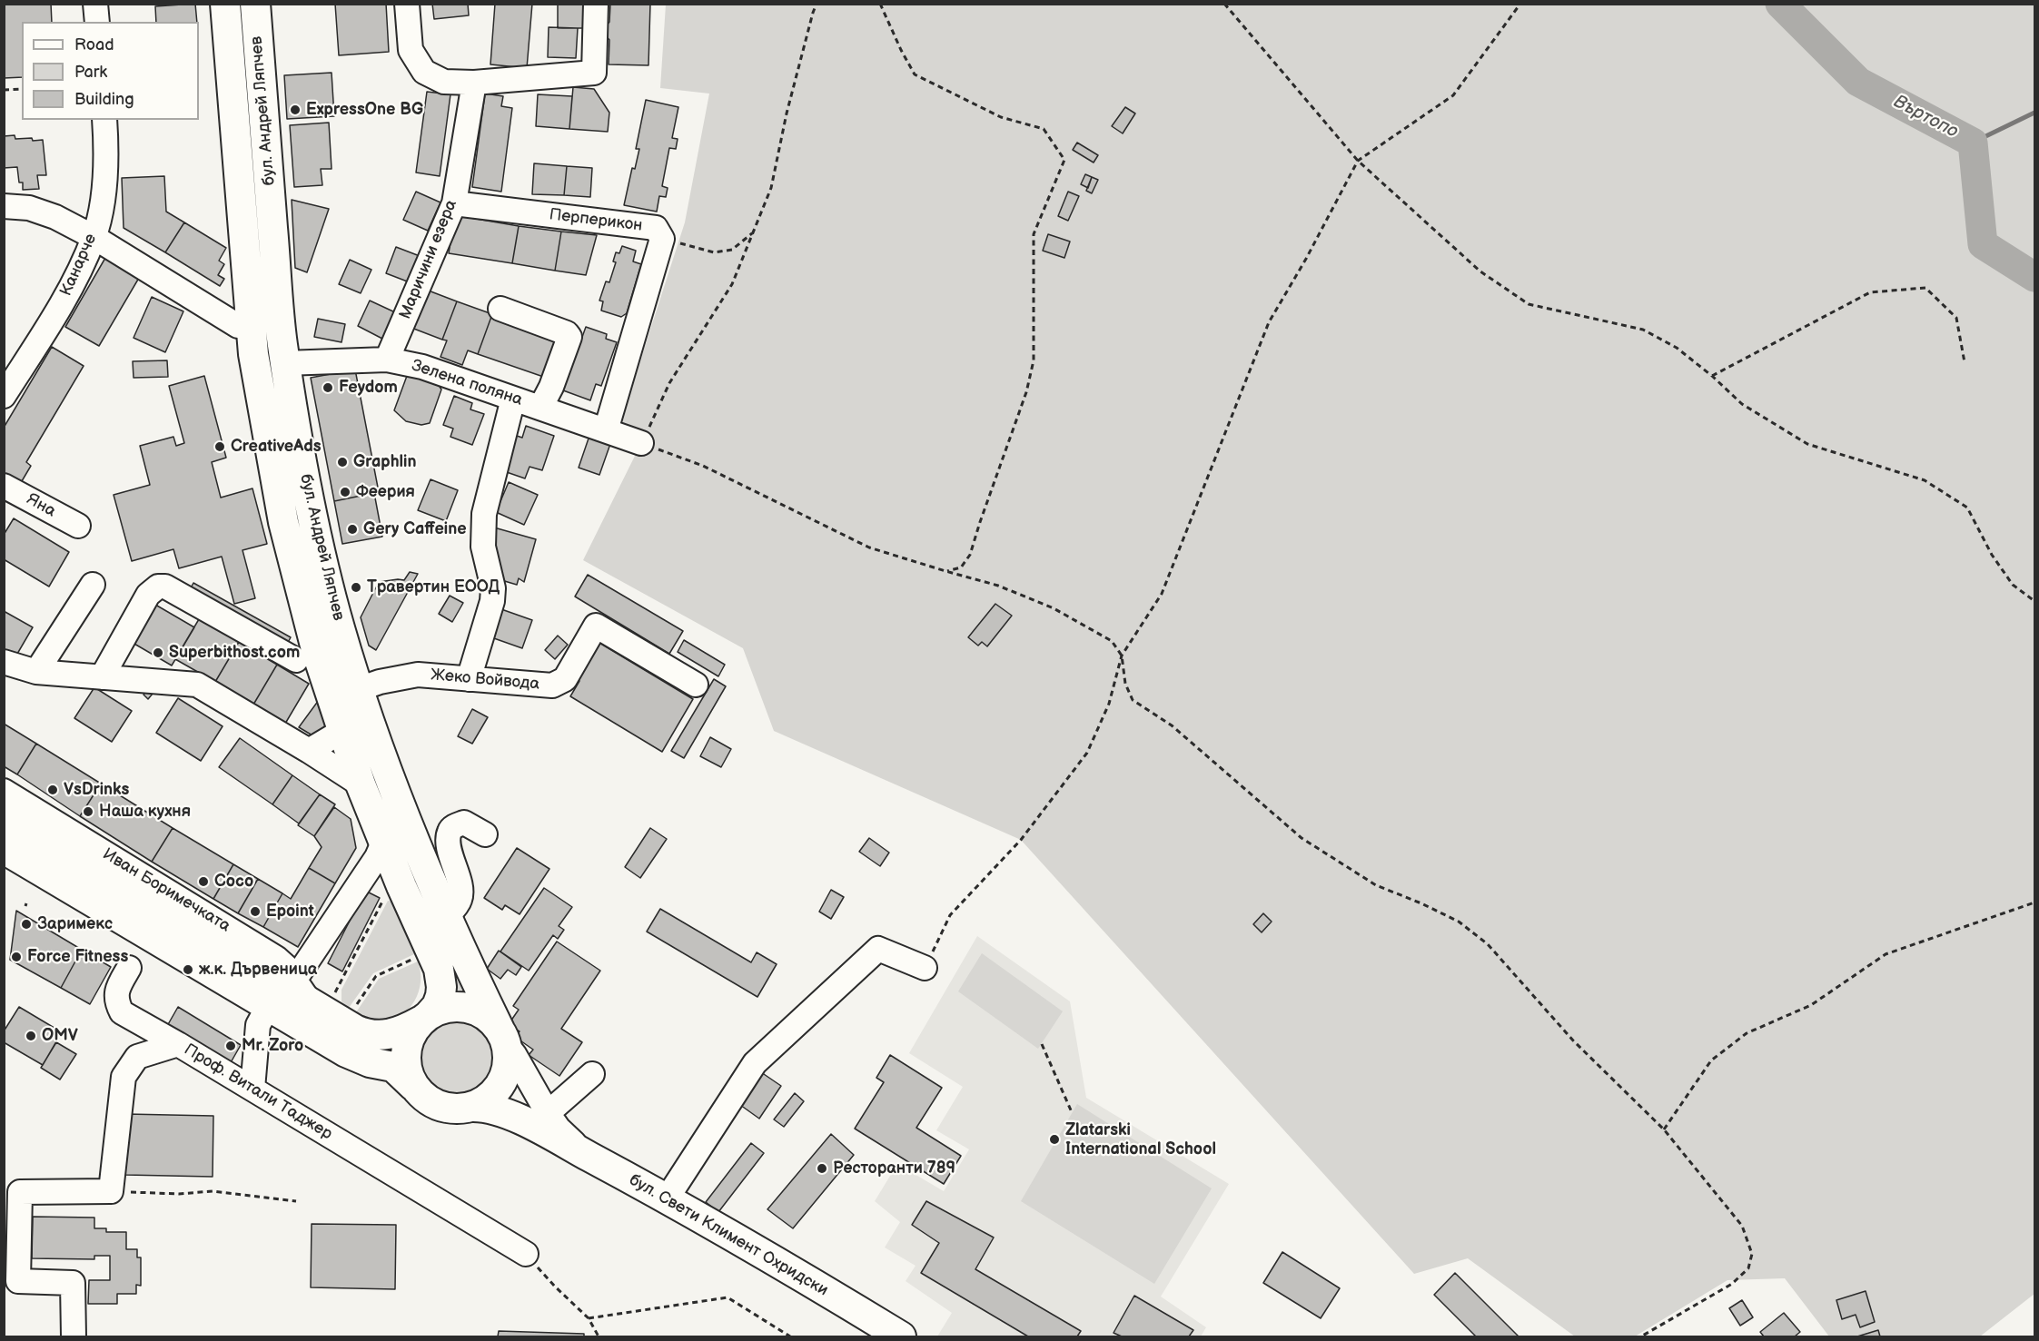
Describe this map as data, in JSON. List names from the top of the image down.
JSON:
{
  "streets": {
    "main road": ["бул. Андрей Ляпчев", "бул. Свети Климент Охридски"],
    "street": [
      "Перперикон",
      "Маричини езера",
      "Канарче",
      "Зелена поляна",
      "Яна",
      "Жеко Войвода",
      "Иван Боримечката",
      "Проф. Витали Таджер"
    ]
  },
  "crossings": [
    ["бул. Андрей Ляпчев", "Зелена поляна"],
    ["бул. Андрей Ляпчев", "Жеко Войвода"],
    ["бул. Андрей Ляпчев", "бул. Свети Климент Охридски"],
    ["Перперикон", "Маричини езера"],
    ["Перперикон", "Зелена поляна"],
    ["Маричини езера", "Зелена поляна"]
  ],
  "water": ["Въртопо"],
  "places": [
    "ExpressOne BG",
    "Feydom",
    "CreativeAds",
    "Graphlin",
    "Феерия",
    "Gery Caffeine",
    "Травертин ЕООД",
    "Superbithost.com",
    "VsDrinks",
    "Наша кухня",
    "Coco",
    "Epoint",
    "Заримекс",
    "Force Fitness",
    "ж.к. Дървеница",
    "OMV",
    "Mr. Zoro",
    "Zlatarski International School",
    "Ресторанти 789"
  ],
  "legend": ["Road", "Park", "Building"]
}
